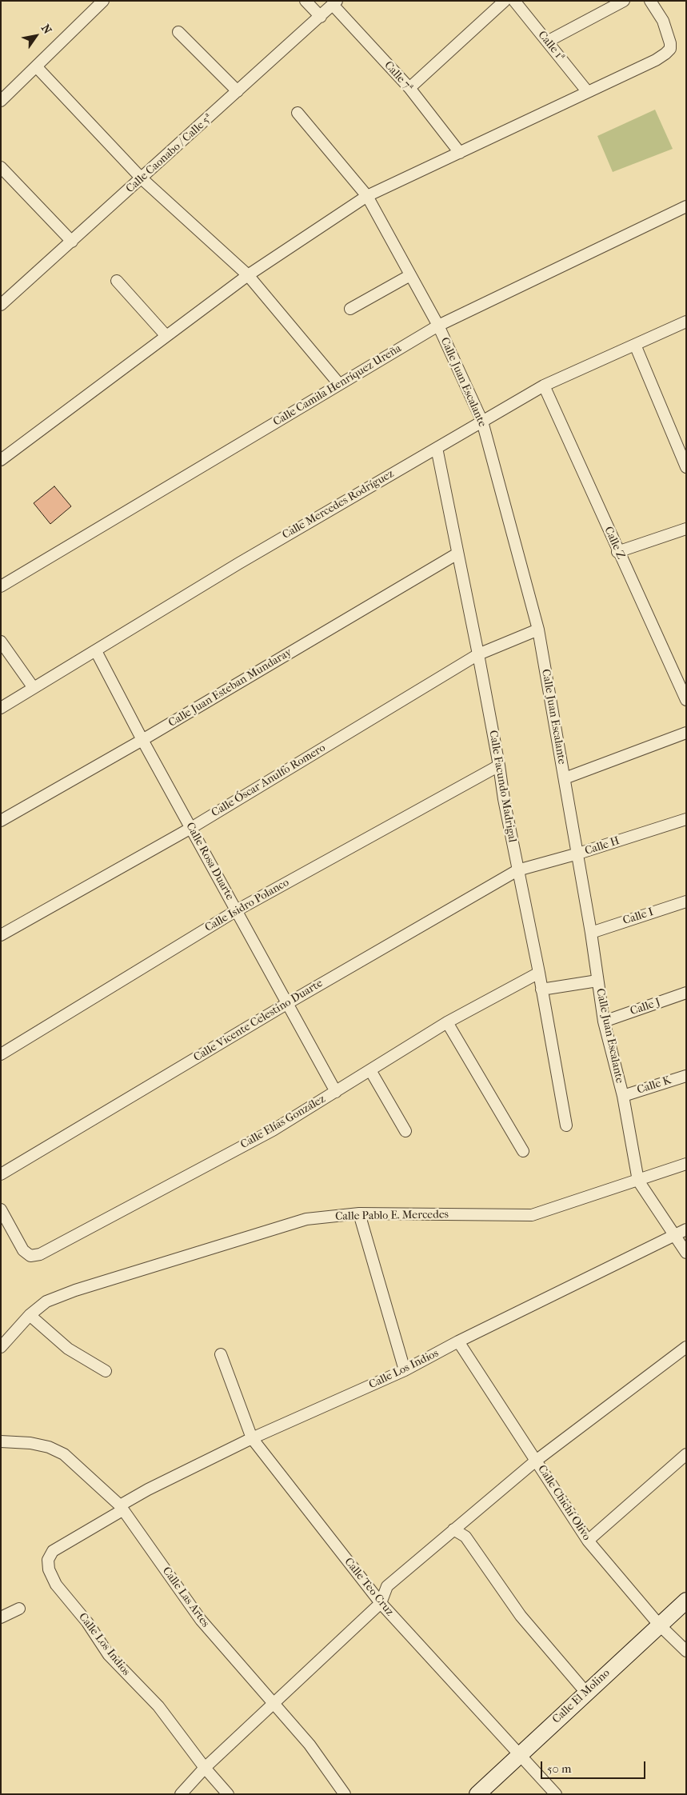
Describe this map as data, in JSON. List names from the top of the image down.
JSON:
{
  "streets": {
    "street": [
      "Calle 1ª",
      "Calle 7ª",
      "Calle Caonabo / Calle 5ª",
      "Calle Juan Escalante",
      "Calle Camila Henríquez Ureña",
      "Calle Mercedes Rodríguez",
      "Calle Z",
      "Calle Juan Esteban Mundaray",
      "Calle Óscar Anulfo Romero",
      "Calle Facundo Madrigal",
      "Calle H",
      "Calle Rosa Duarte",
      "Calle Isidro Polanco",
      "Calle I",
      "Calle J",
      "Calle Vicente Celestino Duarte",
      "Calle K",
      "Calle Elías González",
      "Calle Pablo E. Mercedes",
      "Calle Los Indios",
      "Calle Chichí Olivo",
      "Calle Teo Cruz",
      "Calle Las Artes",
      "Calle El Molino"
    ]
  },
  "crossings": [
    ["Calle 7ª", "Calle Caonabo / Calle 5ª"],
    ["Calle Juan Escalante", "Calle Camila Henríquez Ureña"],
    ["Calle Juan Escalante", "Calle Mercedes Rodríguez"],
    ["Calle Juan Escalante", "Calle Óscar Anulfo Romero"],
    ["Calle Juan Escalante", "Calle H"],
    ["Calle Juan Escalante", "Calle I"],
    ["Calle Juan Escalante", "Calle J"],
    ["Calle Juan Escalante", "Calle K"],
    ["Calle Juan Escalante", "Calle Pablo E. Mercedes"],
    ["Calle Juan Escalante", "Calle Los Indios"],
    ["Calle Mercedes Rodríguez", "Calle Z"],
    ["Calle Mercedes Rodríguez", "Calle Facundo Madrigal"],
    ["Calle Mercedes Rodríguez", "Calle Rosa Duarte"],
    ["Calle Juan Esteban Mundaray", "Calle Facundo Madrigal"],
    ["Calle Juan Esteban Mundaray", "Calle Rosa Duarte"],
    ["Calle Óscar Anulfo Romero", "Calle Facundo Madrigal"],
    ["Calle Óscar Anulfo Romero", "Calle Rosa Duarte"],
    ["Calle Facundo Madrigal", "Calle H"],
    ["Calle Facundo Madrigal", "Calle Isidro Polanco"],
    ["Calle Facundo Madrigal", "Calle Vicente Celestino Duarte"],
    ["Calle Facundo Madrigal", "Calle Elías González"],
    ["Calle H", "Calle Vicente Celestino Duarte"],
    ["Calle Rosa Duarte", "Calle Isidro Polanco"],
    ["Calle Rosa Duarte", "Calle Vicente Celestino Duarte"],
    ["Calle Rosa Duarte", "Calle Elías González"],
    ["Calle Los Indios", "Calle Chichí Olivo"],
    ["Calle Los Indios", "Calle Teo Cruz"],
    ["Calle Los Indios", "Calle Las Artes"],
    ["Calle Chichí Olivo", "Calle El Molino"],
    ["Calle Teo Cruz", "Calle El Molino"]
  ],
  "scale_bar": "50 m",
  "north": "top right"
}
